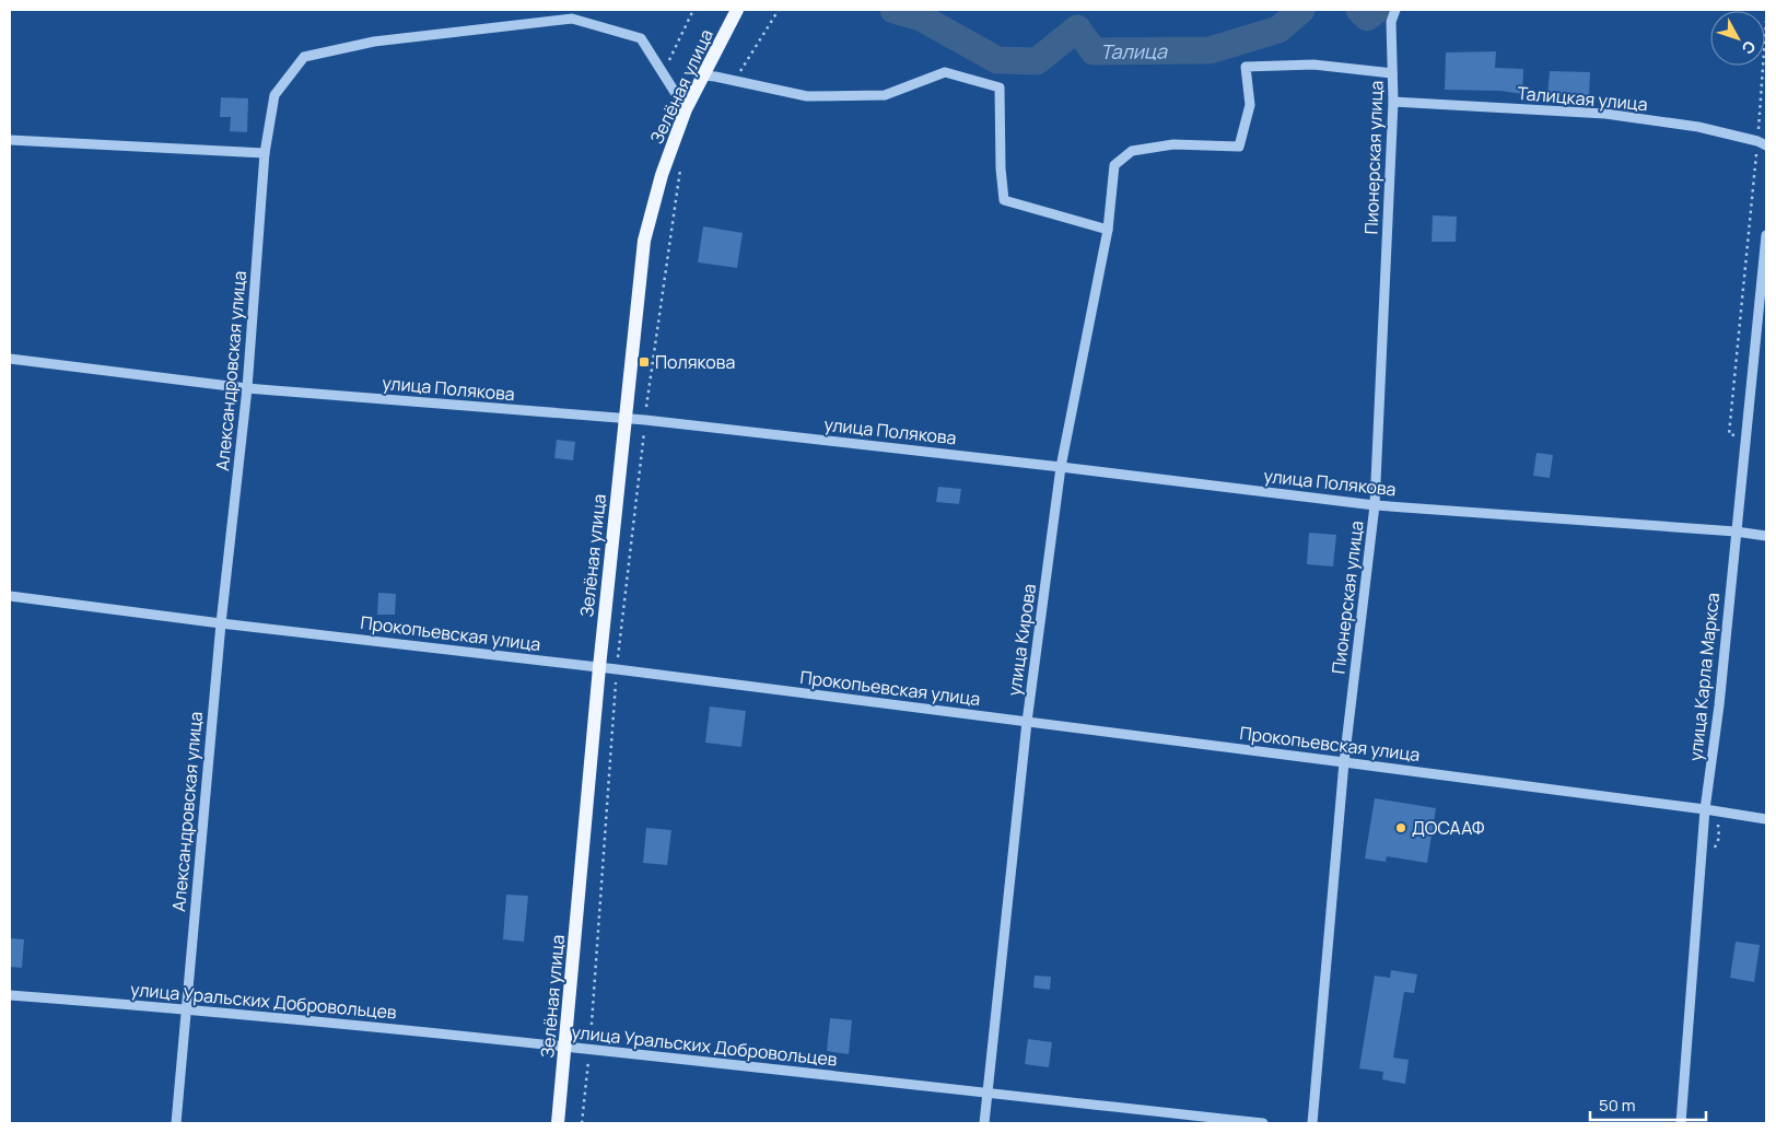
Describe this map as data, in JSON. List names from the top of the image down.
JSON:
{
  "streets": {
    "main road": ["Зелёная улица"],
    "street": [
      "Талицкая улица",
      "Пионерская улица",
      "Александровская улица",
      "улица Полякова",
      "Прокопьевская улица",
      "улица Кирова",
      "улица Карла Маркса",
      "улица Уральских Добровольцев"
    ]
  },
  "crossings": [
    ["Зелёная улица", "Александровская улица"],
    ["Зелёная улица", "улица Полякова"],
    ["Зелёная улица", "Прокопьевская улица"],
    ["Зелёная улица", "улица Уральских Добровольцев"],
    ["Талицкая улица", "Пионерская улица"],
    ["Пионерская улица", "улица Полякова"],
    ["Пионерская улица", "Прокопьевская улица"],
    ["Пионерская улица", "улица Кирова"],
    ["Александровская улица", "улица Полякова"],
    ["Александровская улица", "Прокопьевская улица"],
    ["Александровская улица", "улица Уральских Добровольцев"],
    ["улица Полякова", "улица Кирова"],
    ["улица Полякова", "улица Карла Маркса"],
    ["Прокопьевская улица", "улица Кирова"],
    ["Прокопьевская улица", "улица Карла Маркса"],
    ["улица Кирова", "улица Уральских Добровольцев"]
  ],
  "water": ["Талица"],
  "places": {
    "transit": ["Полякова"],
    "other": ["ДОСААФ"]
  },
  "scale_bar": "50 m",
  "north": "bottom right"
}
